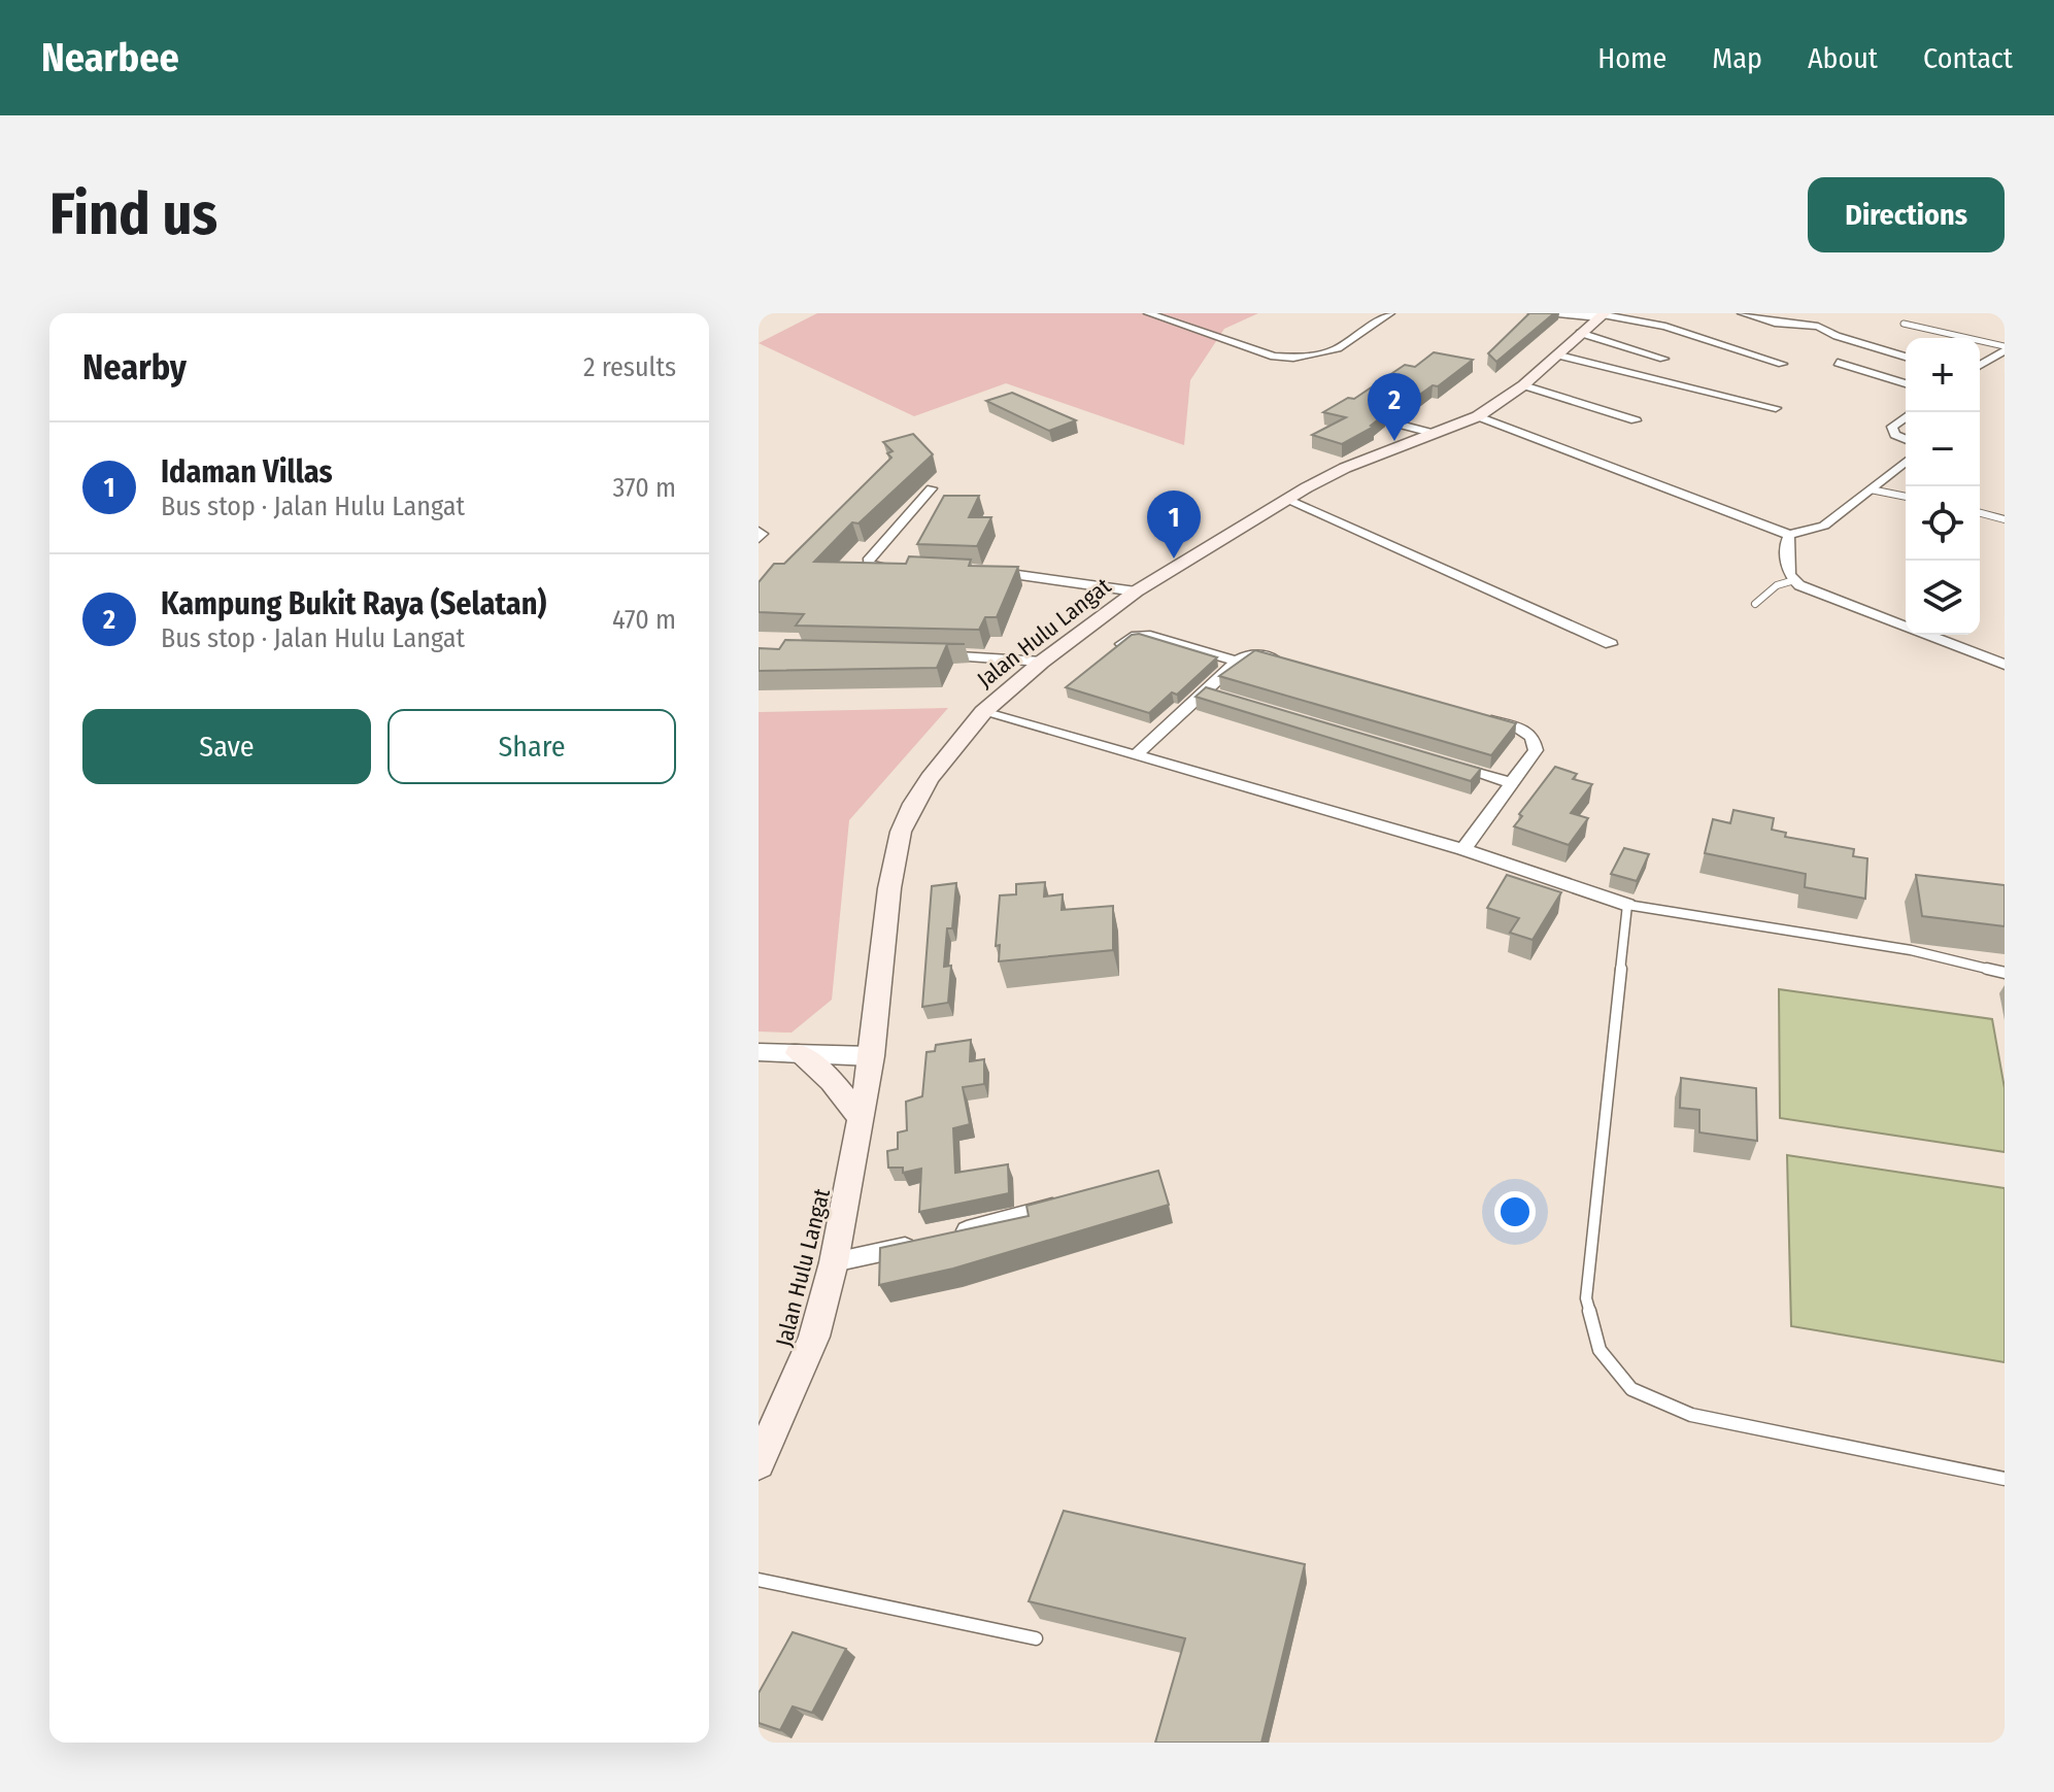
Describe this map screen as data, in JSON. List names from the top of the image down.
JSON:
{
  "streets": {
    "main road": ["Jalan Hulu Langat"]
  },
  "page": {
    "header": "Nearbee",
    "nav": [
      "Home",
      "Map",
      "About",
      "Contact"
    ],
    "buttons": [
      "Directions",
      ["Save", "Share"]
    ],
    "title": "Find us",
    "heading": ["Nearby", "2 results"],
    "map_buttons": ["+", "−"],
    "pins": ["2", "1"],
    "list": [
      {
        "mark": "1",
        "name": "Idaman Villas",
        "note": "Bus stop · Jalan Hulu Langat",
        "value": "370 m"
      },
      {
        "mark": "2",
        "name": "Kampung Bukit Raya (Selatan)",
        "note": "Bus stop · Jalan Hulu Langat",
        "value": "470 m"
      }
    ]
  }
}
